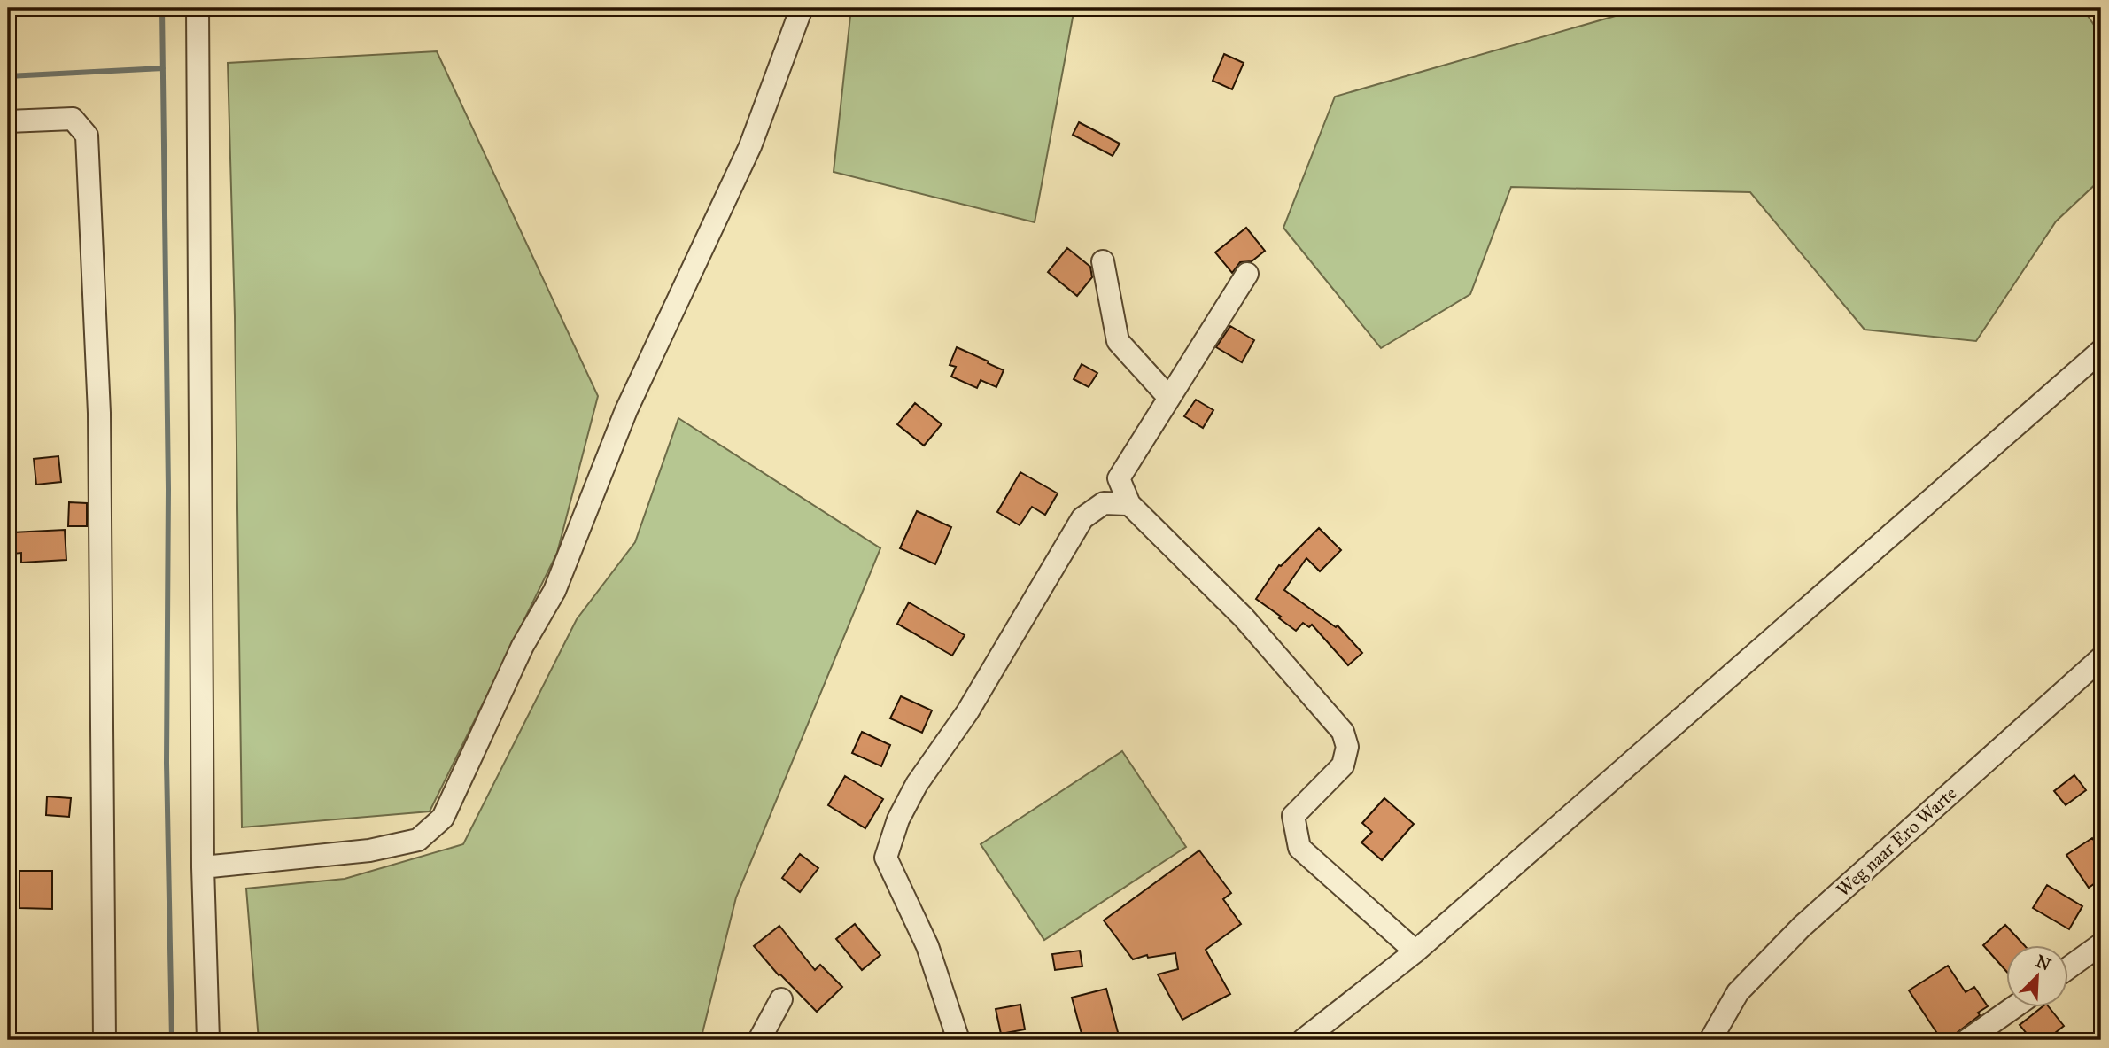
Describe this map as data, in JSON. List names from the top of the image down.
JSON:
{
  "streets": {
    "street": ["Weg naar Ero Warte"]
  },
  "north": "top right"
}
